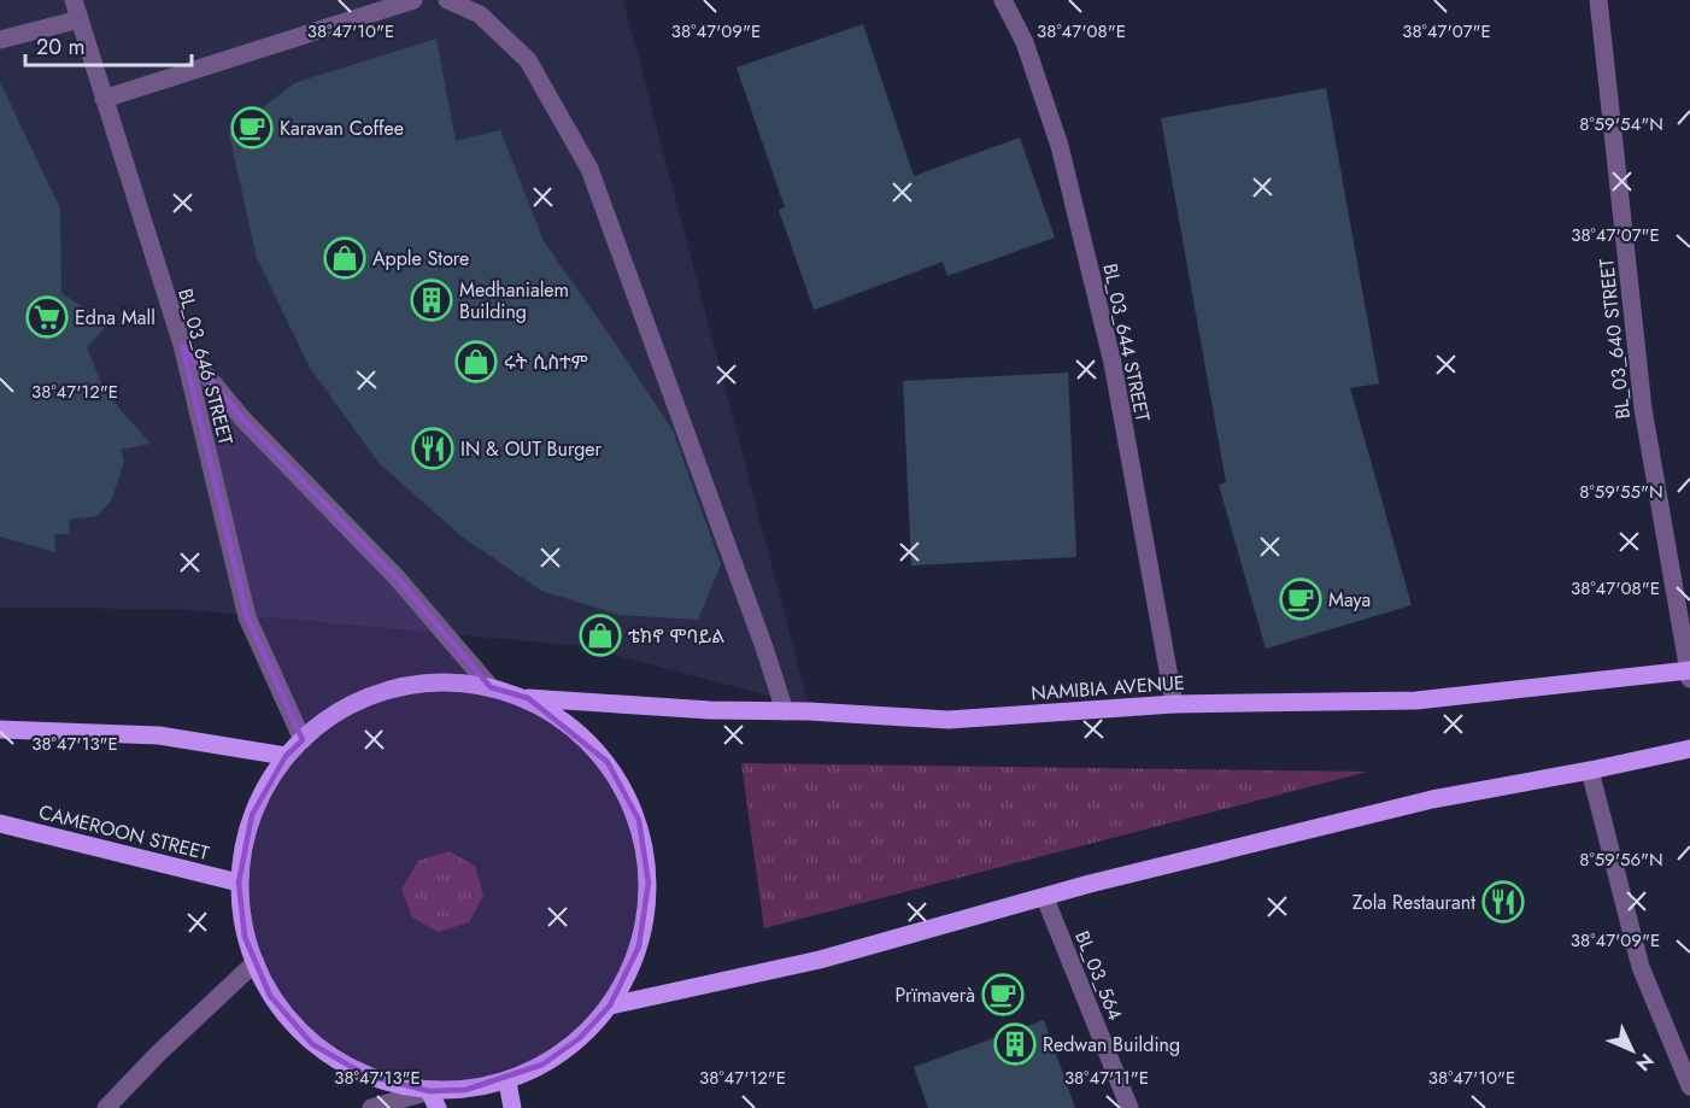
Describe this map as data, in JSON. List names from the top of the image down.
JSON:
{
  "streets": {
    "main road": ["NAMIBIA AVENUE", "CAMEROON STREET"],
    "street": [
      "BL_03_640 STREET",
      "BL_03_644 STREET",
      "BL_03_646 STREET",
      "BL_03_564"
    ]
  },
  "crossings": [
    ["BL_03_640 STREET", "NAMIBIA AVENUE"],
    ["BL_03_644 STREET", "NAMIBIA AVENUE"]
  ],
  "places": {
    "cafe": ["Karavan Coffee", "Maya", "Prïmaverà"],
    "shop": ["Apple Store", "ሩት ሲስተም", "ቴክኖ ሞባይል"],
    "building": ["Medhanialem Building", "Redwan Building"],
    "supermarket": ["Edna Mall"],
    "restaurant": ["IN & OUT Burger", "Zola Restaurant"]
  },
  "scale_bar": "20 m",
  "north": "bottom right",
  "coordinates": [
    "38°47'10\"E",
    "38°47'09\"E",
    "38°47'08\"E",
    "38°47'07\"E",
    "8°59'54\"N",
    "38°47'12\"E",
    "8°59'55\"N",
    "38°47'13\"E",
    "8°59'56\"N",
    "38°47'11\"E"
  ]
}
